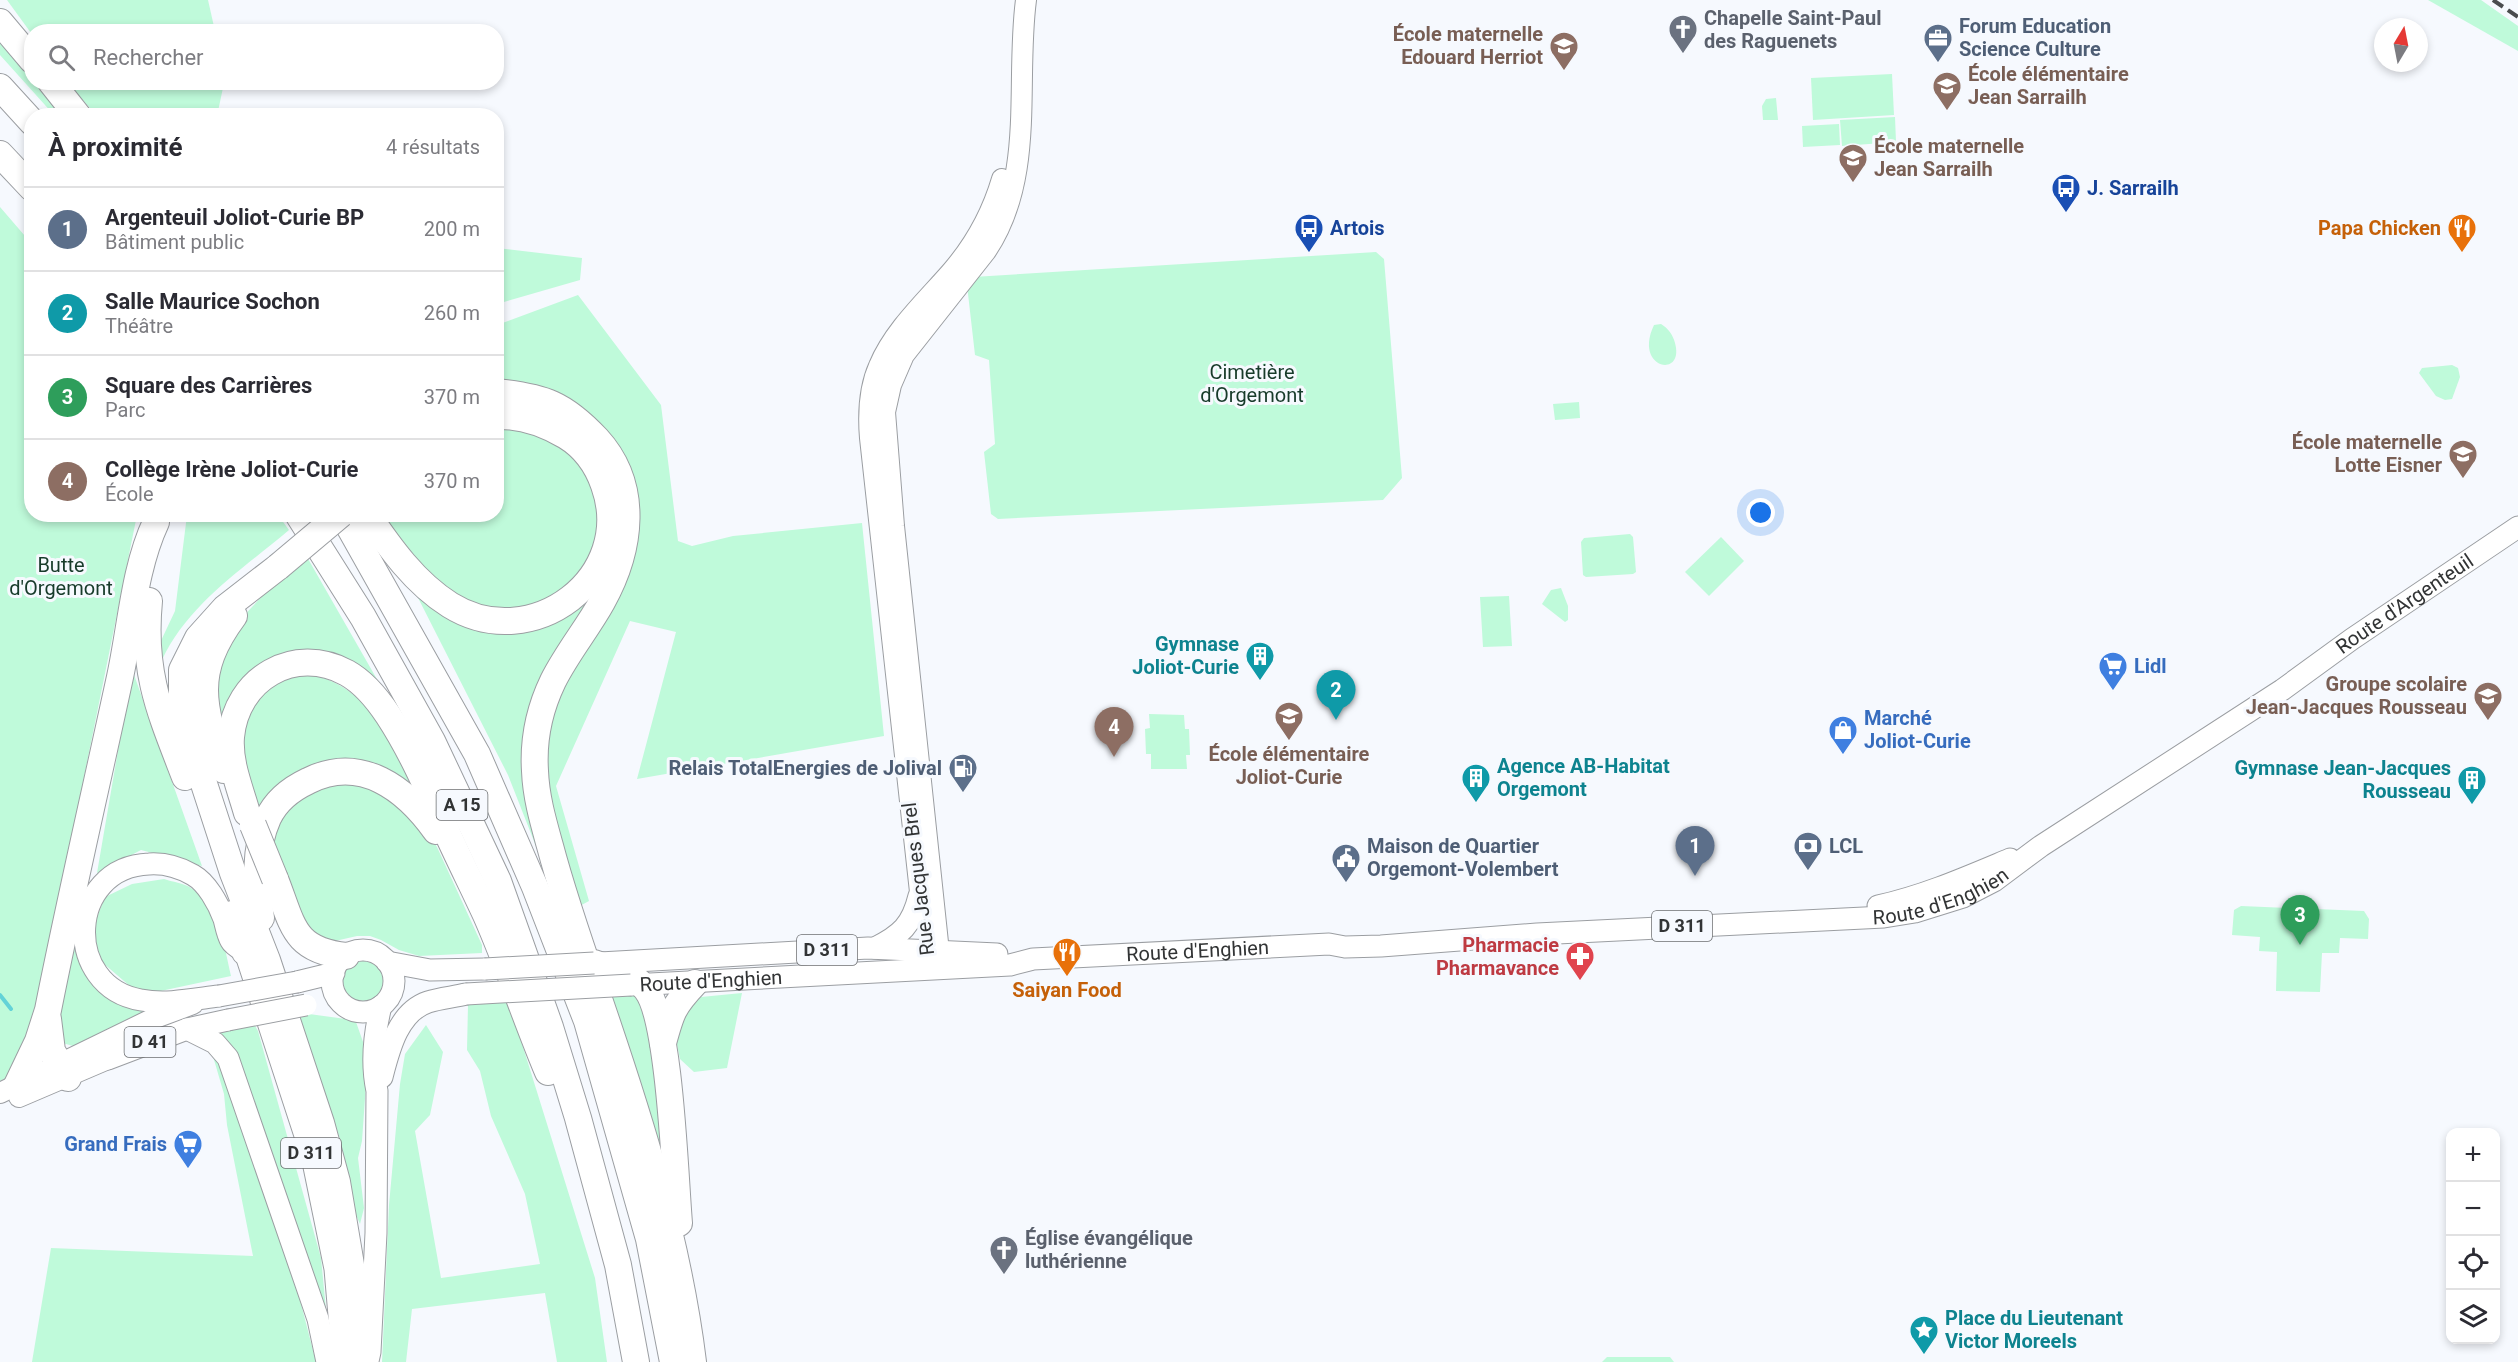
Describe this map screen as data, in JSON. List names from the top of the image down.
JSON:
{
  "streets": {
    "highway": ["A 15"],
    "main road": [
      "Route d'Argenteuil",
      "Rue Jacques Brel",
      "Route d'Enghien",
      "D 311",
      "D 41"
    ]
  },
  "crossings": [
    ["Route d'Argenteuil", "Route d'Enghien"],
    ["Rue Jacques Brel", "Route d'Enghien"],
    ["Route d'Enghien", "D 311"],
    ["Route d'Enghien", "D 41"],
    ["D 311", "D 41"]
  ],
  "parks": ["Cimetière d'Orgemont", "Butte d'Orgemont"],
  "places": {
    "church": ["Chapelle Saint-Paul des Raguenets", "Église évangélique luthérienne"],
    "office": ["Forum Education Science Culture"],
    "school or university": [
      "École maternelle Edouard Herriot",
      "École élémentaire Jean Sarrailh",
      "École maternelle Jean Sarrailh",
      "École maternelle Lotte Eisner",
      "Groupe scolaire Jean-Jacques Rousseau",
      "École élémentaire Joliot-Curie"
    ],
    "bus stop": ["J. Sarrailh", "Artois"],
    "restaurant": ["Papa Chicken", "Saiyan Food"],
    "building": ["Gymnase Joliot-Curie", "Agence AB-Habitat Orgemont", "Gymnase Jean-Jacques Rousseau"],
    "supermarket": ["Lidl", "Grand Frais"],
    "shop": ["Marché Joliot-Curie"],
    "fuel station": ["Relais TotalEnergies de Jolival"],
    "bank": ["LCL"],
    "public building": ["Maison de Quartier Orgemont-Volembert"],
    "pharmacy": ["Pharmacie Pharmavance"],
    "place": ["Place du Lieutenant Victor Moreels"]
  },
  "north": "top",
  "page": {
    "search": "Rechercher",
    "heading": ["À proximité", "4 résultats"],
    "list": [
      {
        "mark": "1",
        "name": "Argenteuil Joliot-Curie BP",
        "note": "Bâtiment public",
        "value": "200 m"
      },
      {
        "mark": "2",
        "name": "Salle Maurice Sochon",
        "note": "Théâtre",
        "value": "260 m"
      },
      {
        "mark": "3",
        "name": "Square des Carrières",
        "note": "Parc",
        "value": "370 m"
      },
      {
        "mark": "4",
        "name": "Collège Irène Joliot-Curie",
        "note": "École",
        "value": "370 m"
      }
    ],
    "pins": [
      "2",
      "4",
      "1",
      "3"
    ],
    "map_buttons": ["+", "−"]
  }
}
